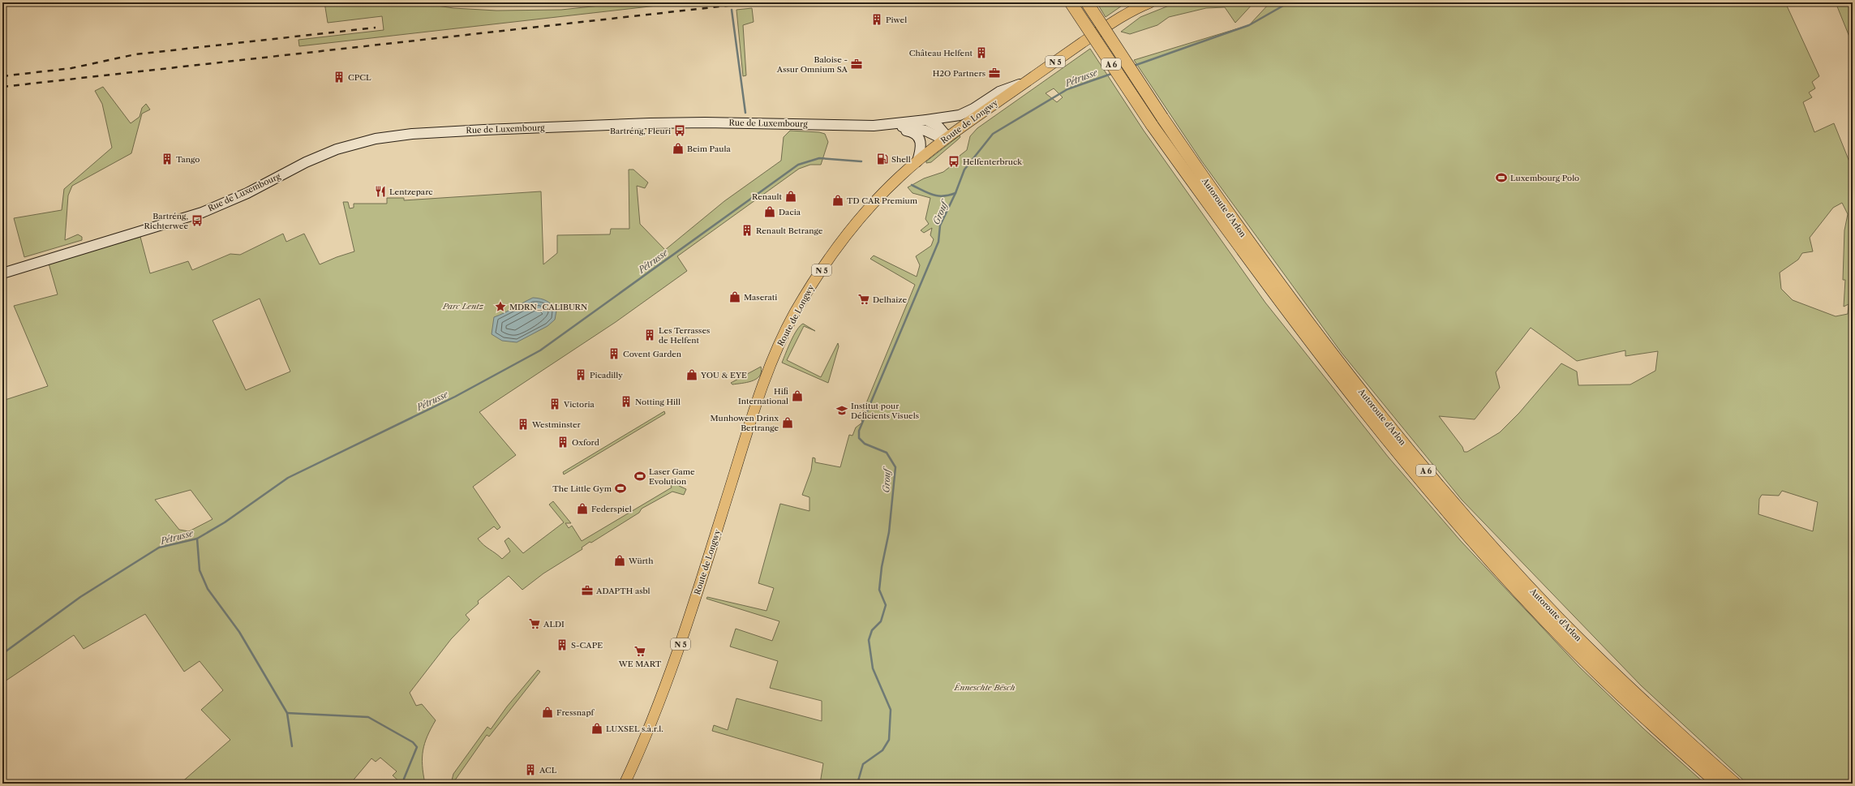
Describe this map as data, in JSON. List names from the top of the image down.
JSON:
{
  "streets": {
    "highway": ["A 6", "Autoroute d'Arlon"],
    "main road": ["N 5", "Route de Longwy", "Rue de Luxembourg"]
  },
  "crossings": [
    ["Route de Longwy", "Rue de Luxembourg"]
  ],
  "water": ["Pétrusse", "Grouf"],
  "parks": ["Parc Lentz", "Ënneschte Bësch"],
  "places": {
    "building": [
      "Piwel",
      "Château Helfent",
      "CPCL",
      "Tango",
      "Renault Betrange",
      "Les Terrasses de Helfent",
      "Covent Garden",
      "Picadilly",
      "Notting Hill",
      "Victoria",
      "Westminster",
      "Oxford",
      "S-CAPE",
      "ACL"
    ],
    "office": ["Baloise - Assur Omnium SA", "H2O Partners", "ADAPTH asbl"],
    "bus stop": ["Bartréng, Fleuri", "Helfenterbruck", "Bartréng, Richterwee"],
    "shop": [
      "Beim Paula",
      "Renault",
      "TD CAR Premium",
      "Dacia",
      "Maserati",
      "YOU & EYE",
      "Hifi International",
      "Munhowen Drinx Bertrange",
      "Federspiel",
      "Würth",
      "Fressnapf",
      "LUXSEL s.à.r.l."
    ],
    "fuel station": ["Shell"],
    "sports": ["Luxembourg Polo", "Laser Game Evolution", "The Little Gym"],
    "restaurant": ["Lentzeparc"],
    "supermarket": ["Delhaize", "ALDI", "WE MART"],
    "place": ["MDRN_CALIBURN"],
    "school or university": ["Institut pour Déficients Visuels"]
  }
}
